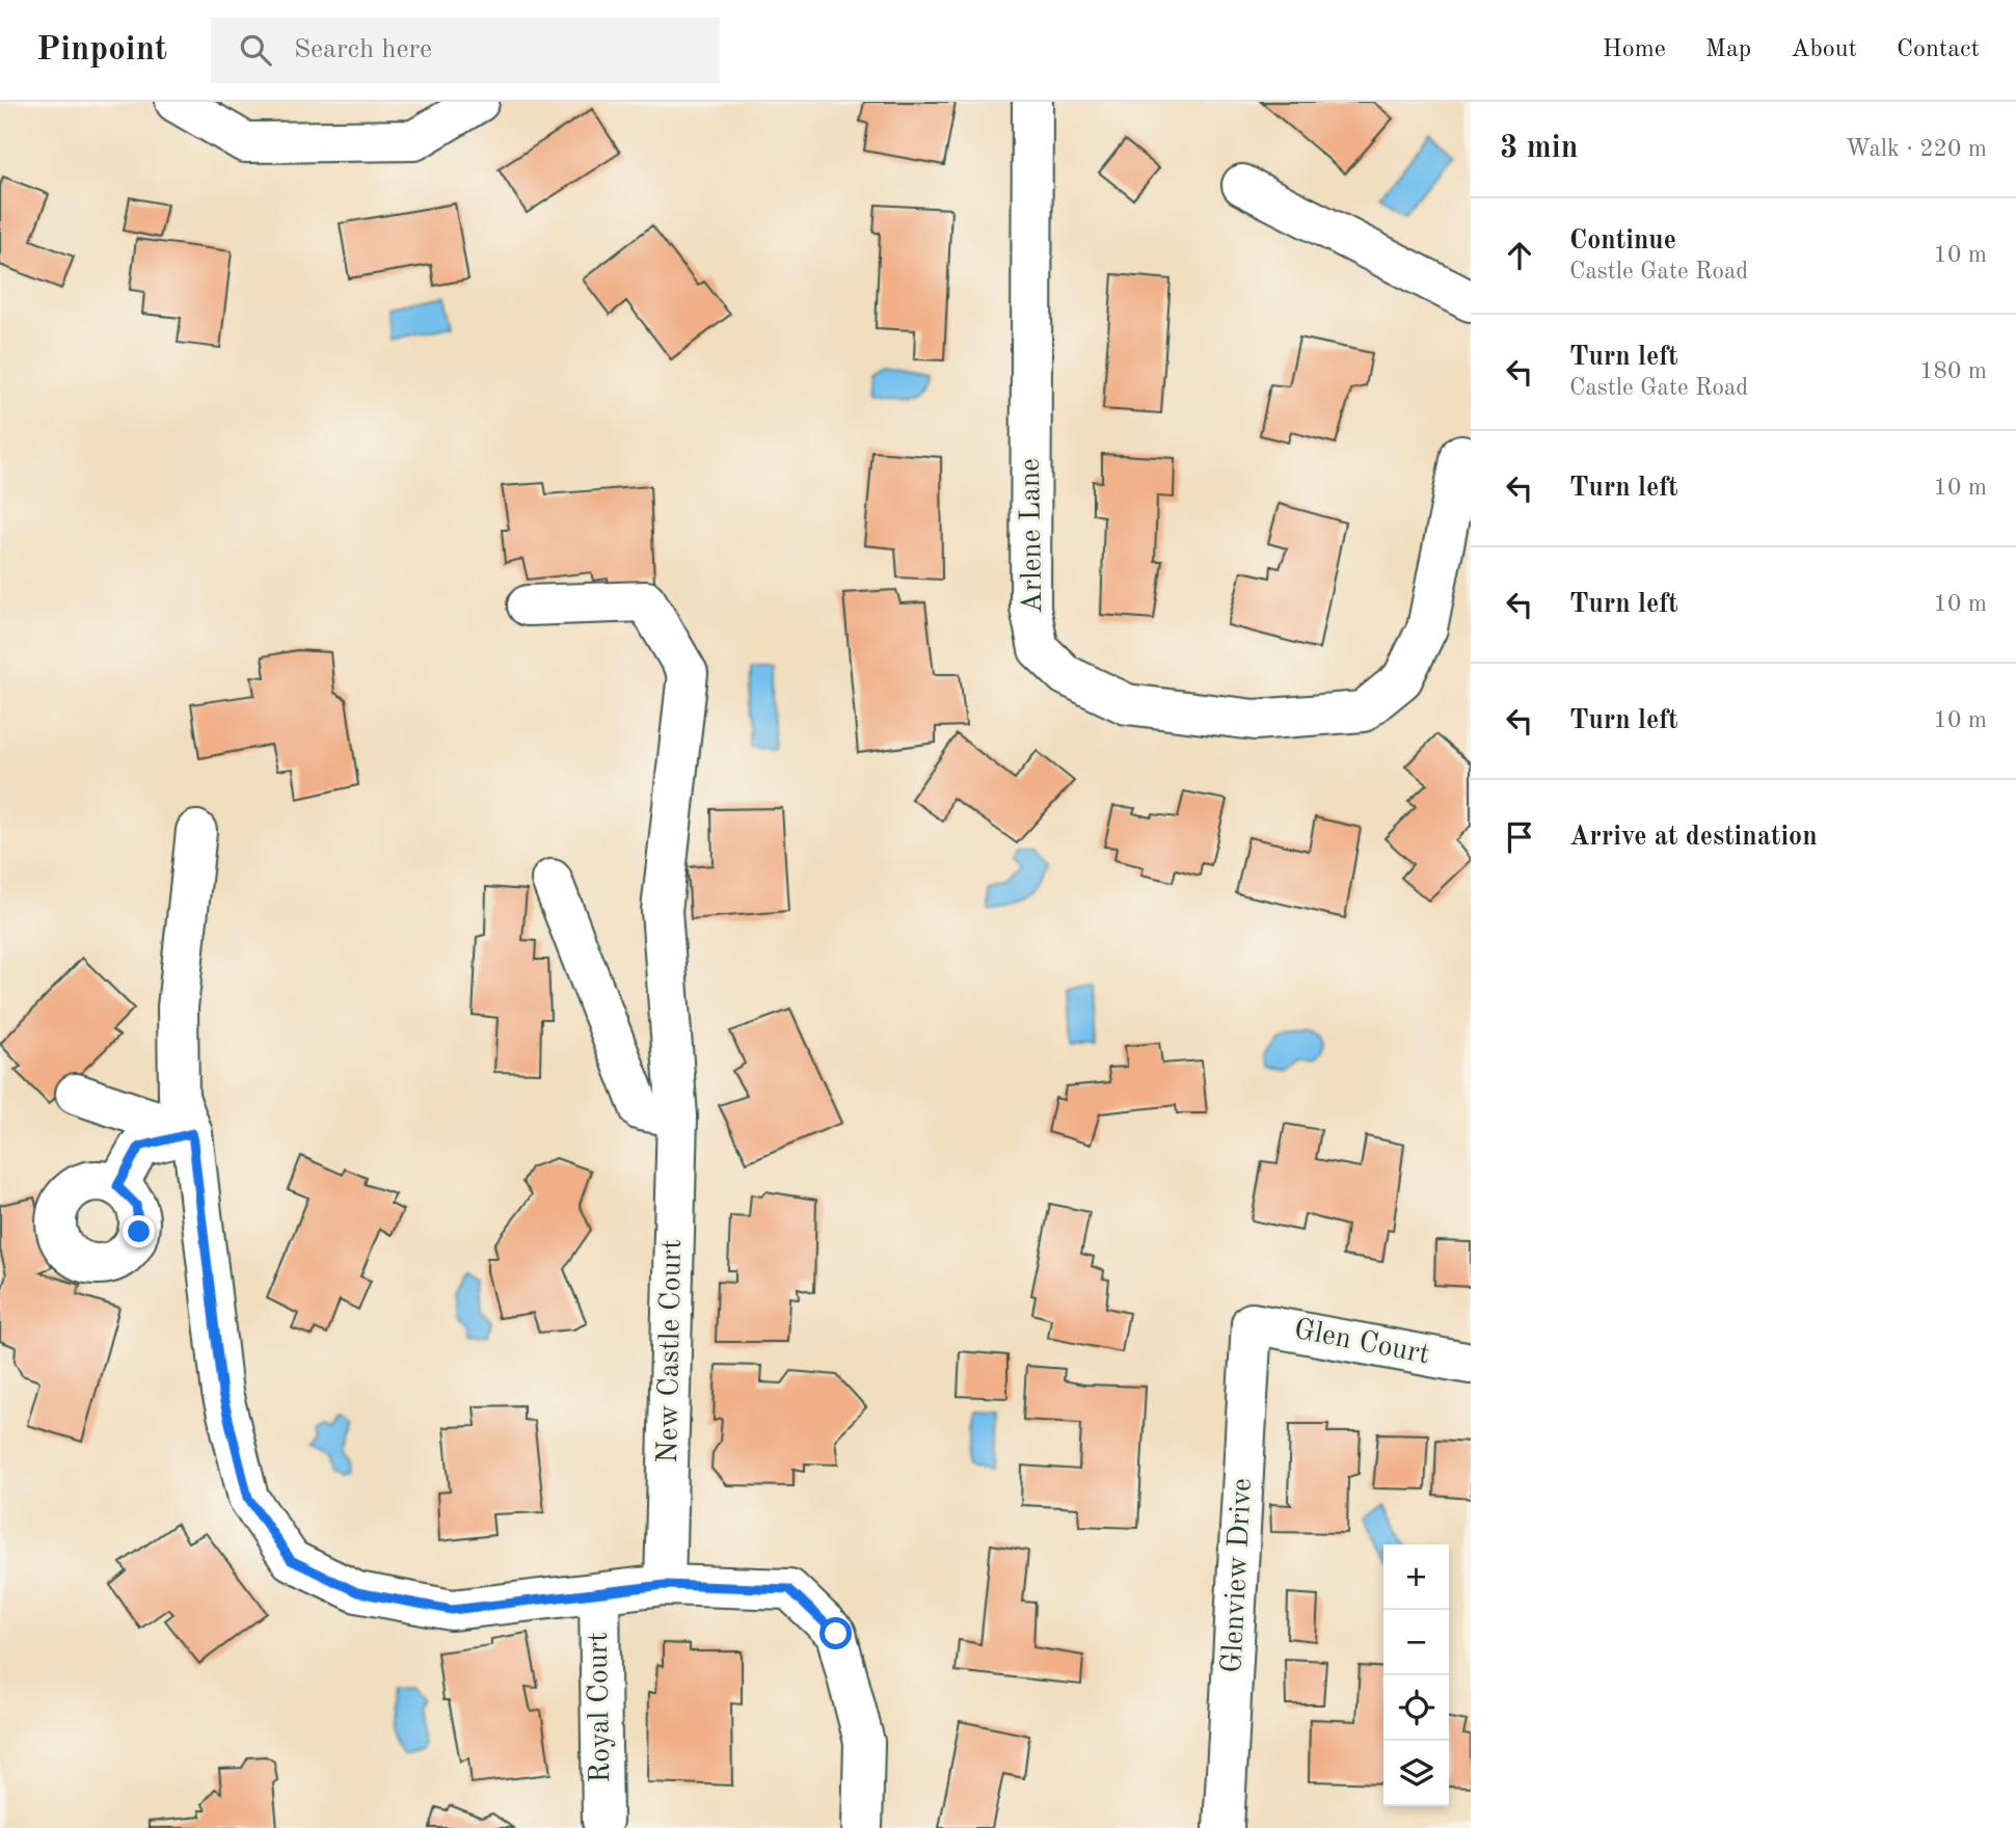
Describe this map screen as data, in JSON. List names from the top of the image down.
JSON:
{
  "streets": {
    "street": [
      "Arlene Lane",
      "Glen Court",
      "New Castle Court",
      "Glenview Drive",
      "Royal Court"
    ]
  },
  "crossings": [
    ["Glen Court", "Glenview Drive"]
  ],
  "page": {
    "header": "Pinpoint",
    "search": "Search here",
    "nav": [
      "Home",
      "Map",
      "About",
      "Contact"
    ],
    "heading": ["3 min", "Walk · 220 m"],
    "list": [
      ["Continue", "Castle Gate Road", "10 m"],
      ["Turn left", "Castle Gate Road", "180 m"],
      ["Turn left", "10 m"],
      ["Turn left", "10 m"],
      ["Turn left", "10 m"],
      "Arrive at destination"
    ],
    "map_buttons": ["+", "−"]
  }
}
